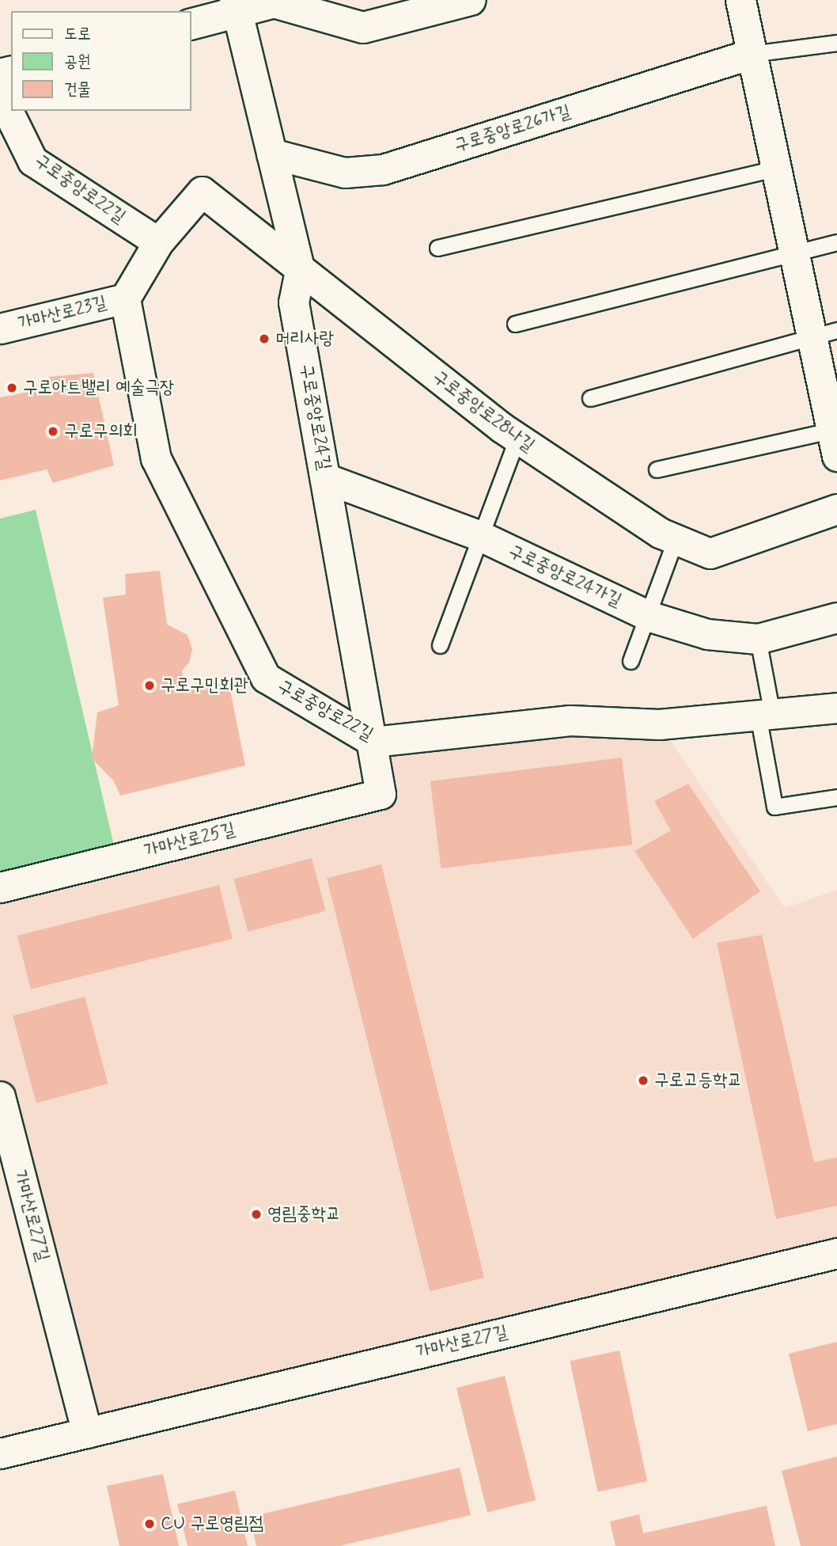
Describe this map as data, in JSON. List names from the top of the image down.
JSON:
{
  "streets": {
    "street": [
      "구로중앙로26가길",
      "구로중앙로22길",
      "가마산로23길",
      "구로중앙로28나길",
      "구로중앙로24길",
      "구로중앙로24가길",
      "가마산로25길",
      "가마산로27길"
    ]
  },
  "crossings": [
    ["구로중앙로26가길", "구로중앙로24길"],
    ["구로중앙로22길", "가마산로23길"],
    ["구로중앙로22길", "구로중앙로24길"],
    ["구로중앙로28나길", "구로중앙로24길"],
    ["구로중앙로24길", "구로중앙로24가길"],
    ["구로중앙로24길", "가마산로25길"]
  ],
  "places": [
    "머리사랑",
    "구로아트밸리 예술극장",
    "구로구의회",
    "구로구민회관",
    "구로고등학교",
    "영림중학교",
    "CU 구로영림점"
  ],
  "legend": ["도로", "공원", "건물"]
}
